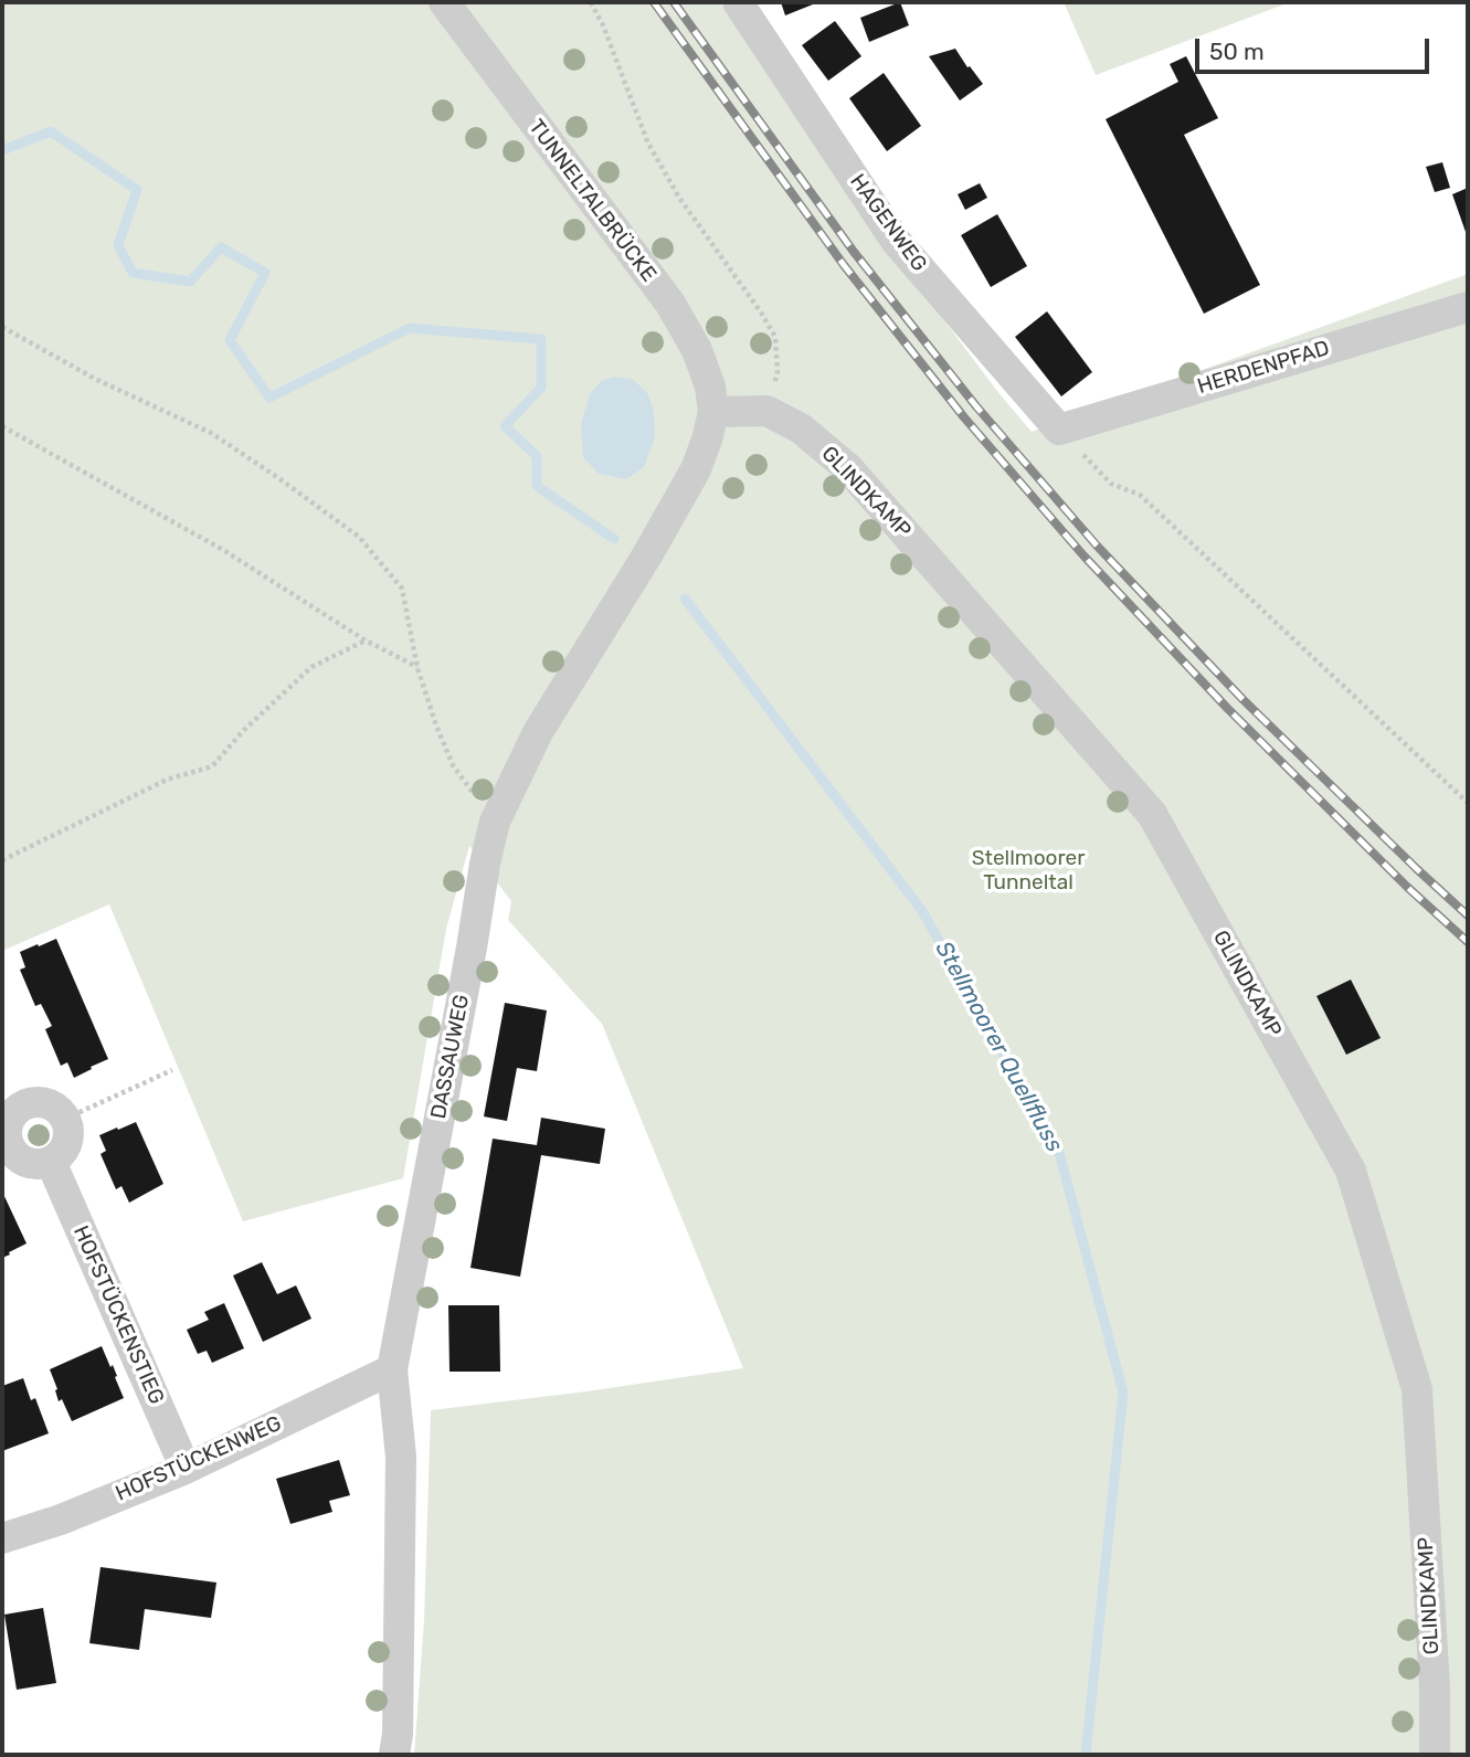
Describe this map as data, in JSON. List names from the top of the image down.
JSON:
{
  "streets": {
    "street": [
      "TUNNELTALBRÜCKE",
      "HAGENWEG",
      "HERDENPFAD",
      "GLINDKAMP",
      "DASSAUWEG",
      "HOFSTÜCKENSTIEG",
      "HOFSTÜCKENWEG"
    ]
  },
  "crossings": [
    ["TUNNELTALBRÜCKE", "GLINDKAMP"],
    ["TUNNELTALBRÜCKE", "DASSAUWEG"],
    ["HAGENWEG", "HERDENPFAD"],
    ["GLINDKAMP", "DASSAUWEG"],
    ["DASSAUWEG", "HOFSTÜCKENWEG"],
    ["HOFSTÜCKENSTIEG", "HOFSTÜCKENWEG"]
  ],
  "water": ["Stellmoorer Quellfluss"],
  "parks": ["Stellmoorer Tunneltal"],
  "scale_bar": "50 m"
}
